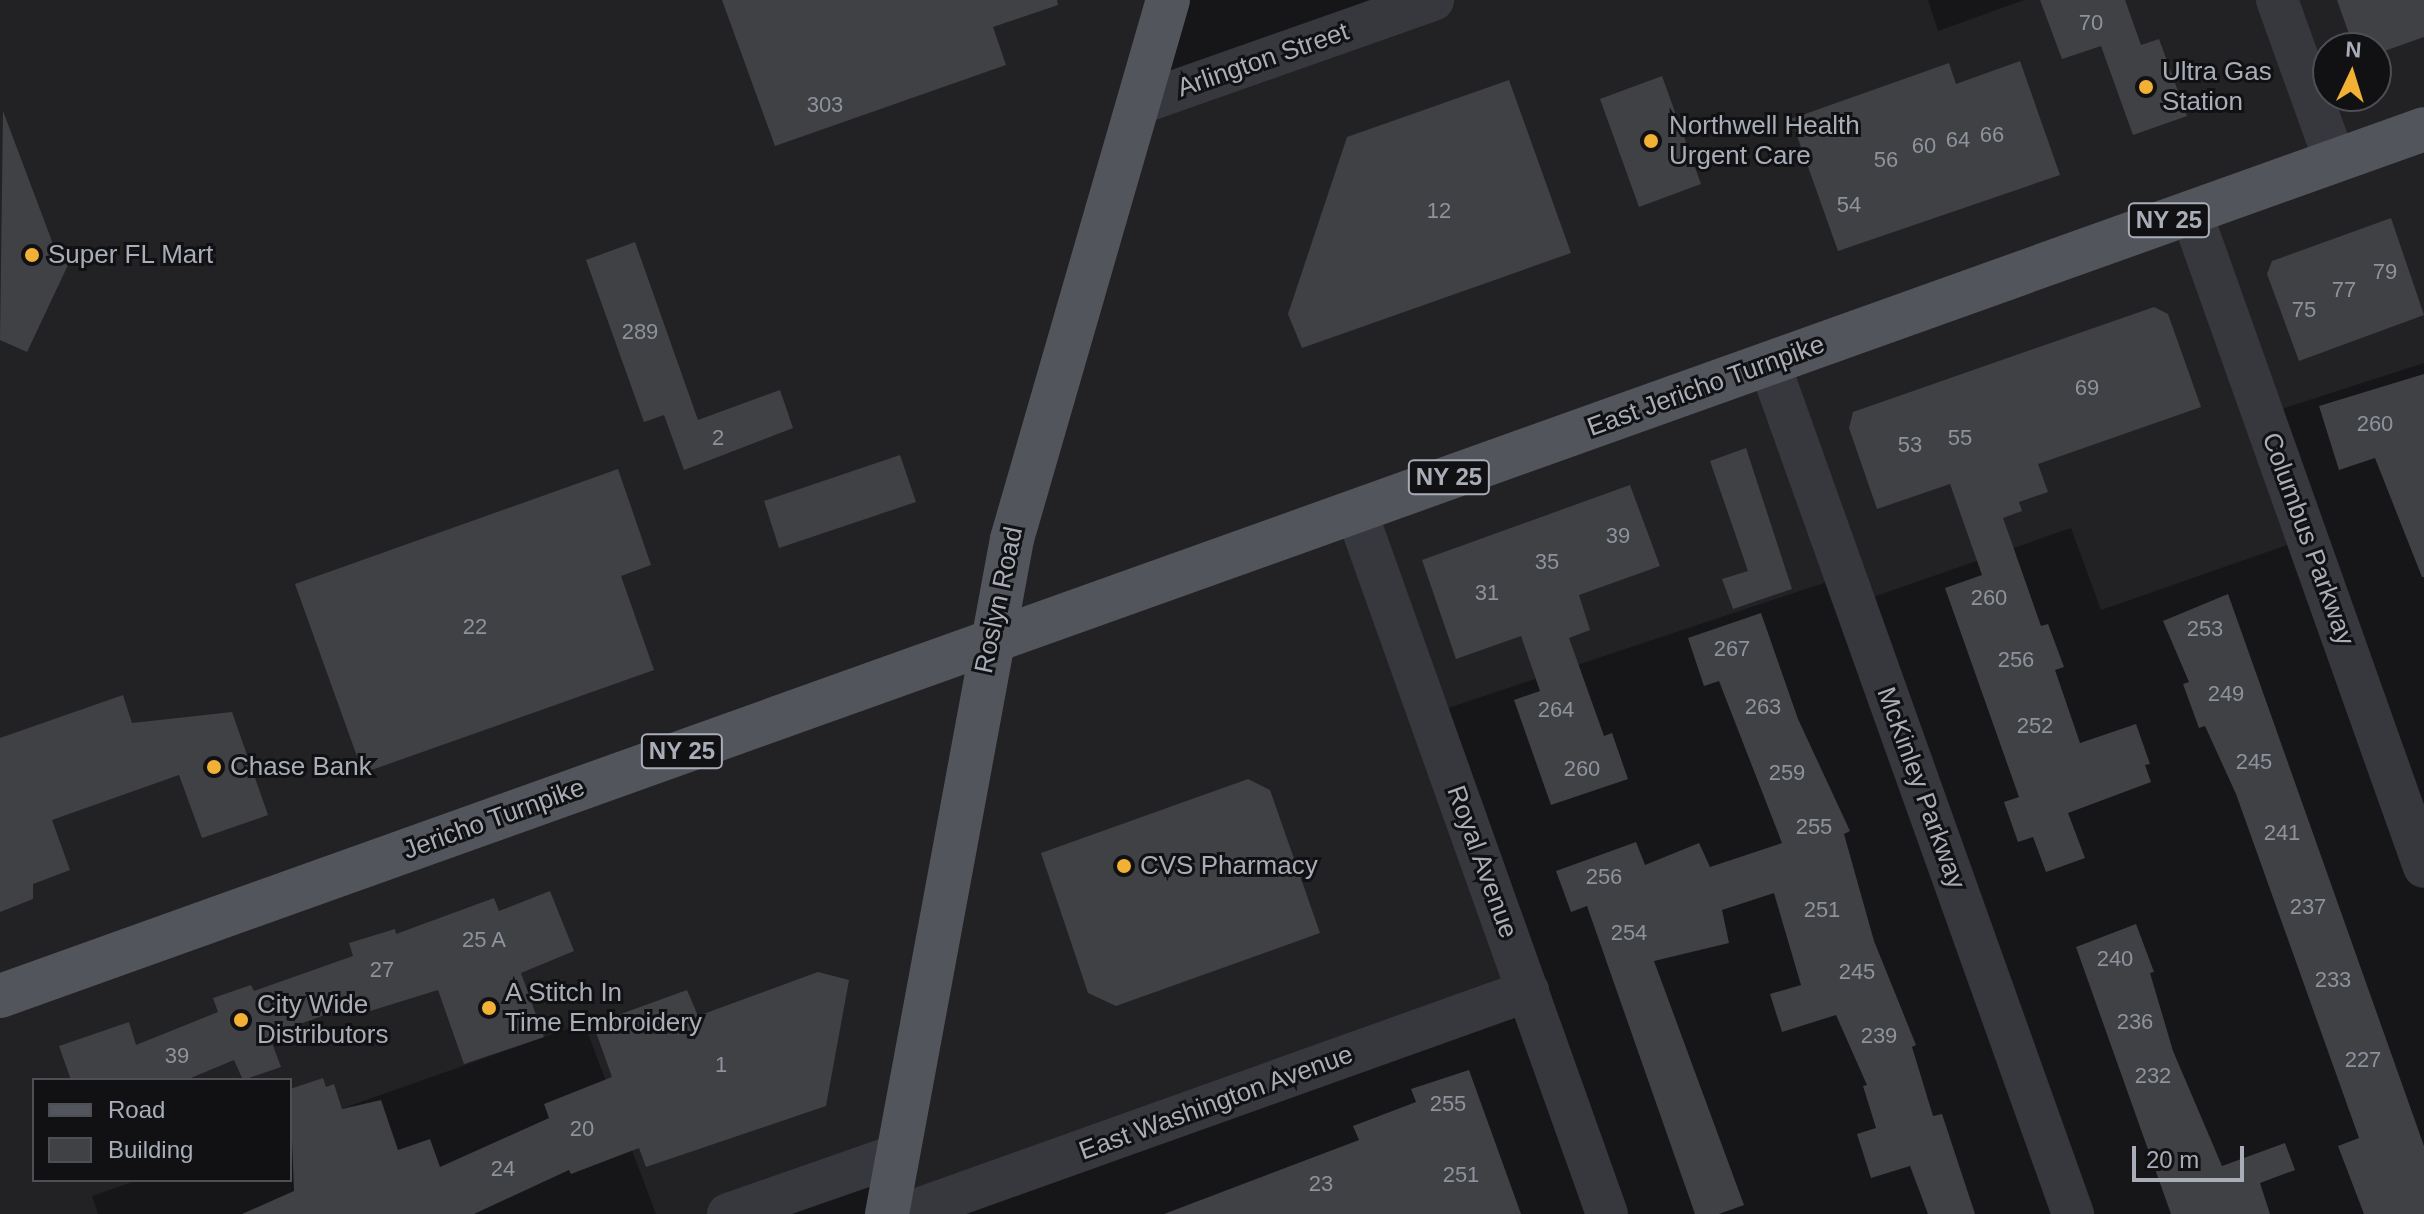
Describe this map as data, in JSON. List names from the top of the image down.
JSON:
{
  "streets": {
    "main road": [
      "NY 25",
      "East Jericho Turnpike",
      "Roslyn Road",
      "Jericho Turnpike"
    ],
    "street": [
      "Arlington Street",
      "Columbus Parkway",
      "McKinley Parkway",
      "Royal Avenue",
      "East Washington Avenue"
    ]
  },
  "crossings": [
    ["Arlington Street", "Roslyn Road"],
    ["East Jericho Turnpike", "Columbus Parkway"],
    ["East Jericho Turnpike", "Roslyn Road"],
    ["East Jericho Turnpike", "McKinley Parkway"],
    ["East Jericho Turnpike", "Jericho Turnpike"],
    ["East Jericho Turnpike", "Royal Avenue"],
    ["Roslyn Road", "Jericho Turnpike"],
    ["Royal Avenue", "East Washington Avenue"]
  ],
  "places": [
    "Ultra Gas Station",
    "Northwell Health Urgent Care",
    "Super FL Mart",
    "Chase Bank",
    "CVS Pharmacy",
    "A Stitch In Time Embroidery",
    "City Wide Distributors"
  ],
  "house_numbers": [
    "70",
    "303",
    "66",
    "64",
    "60",
    "56",
    "54",
    "12",
    "79",
    "77",
    "75",
    "289",
    "69",
    "260",
    "2",
    "55",
    "53",
    "39",
    "35",
    "31",
    "260",
    "22",
    "253",
    "267",
    "256",
    "249",
    "263",
    "264",
    "252",
    "245",
    "260",
    "259",
    "255",
    "241",
    "256",
    "237",
    "251",
    "254",
    "25 A",
    "240",
    "27",
    "245",
    "233",
    "236",
    "239",
    "39",
    "227",
    "1",
    "232",
    "255",
    "20",
    "24",
    "251",
    "23"
  ],
  "legend": ["Road", "Building"],
  "scale_bar": "20 m",
  "north": "top"
}
